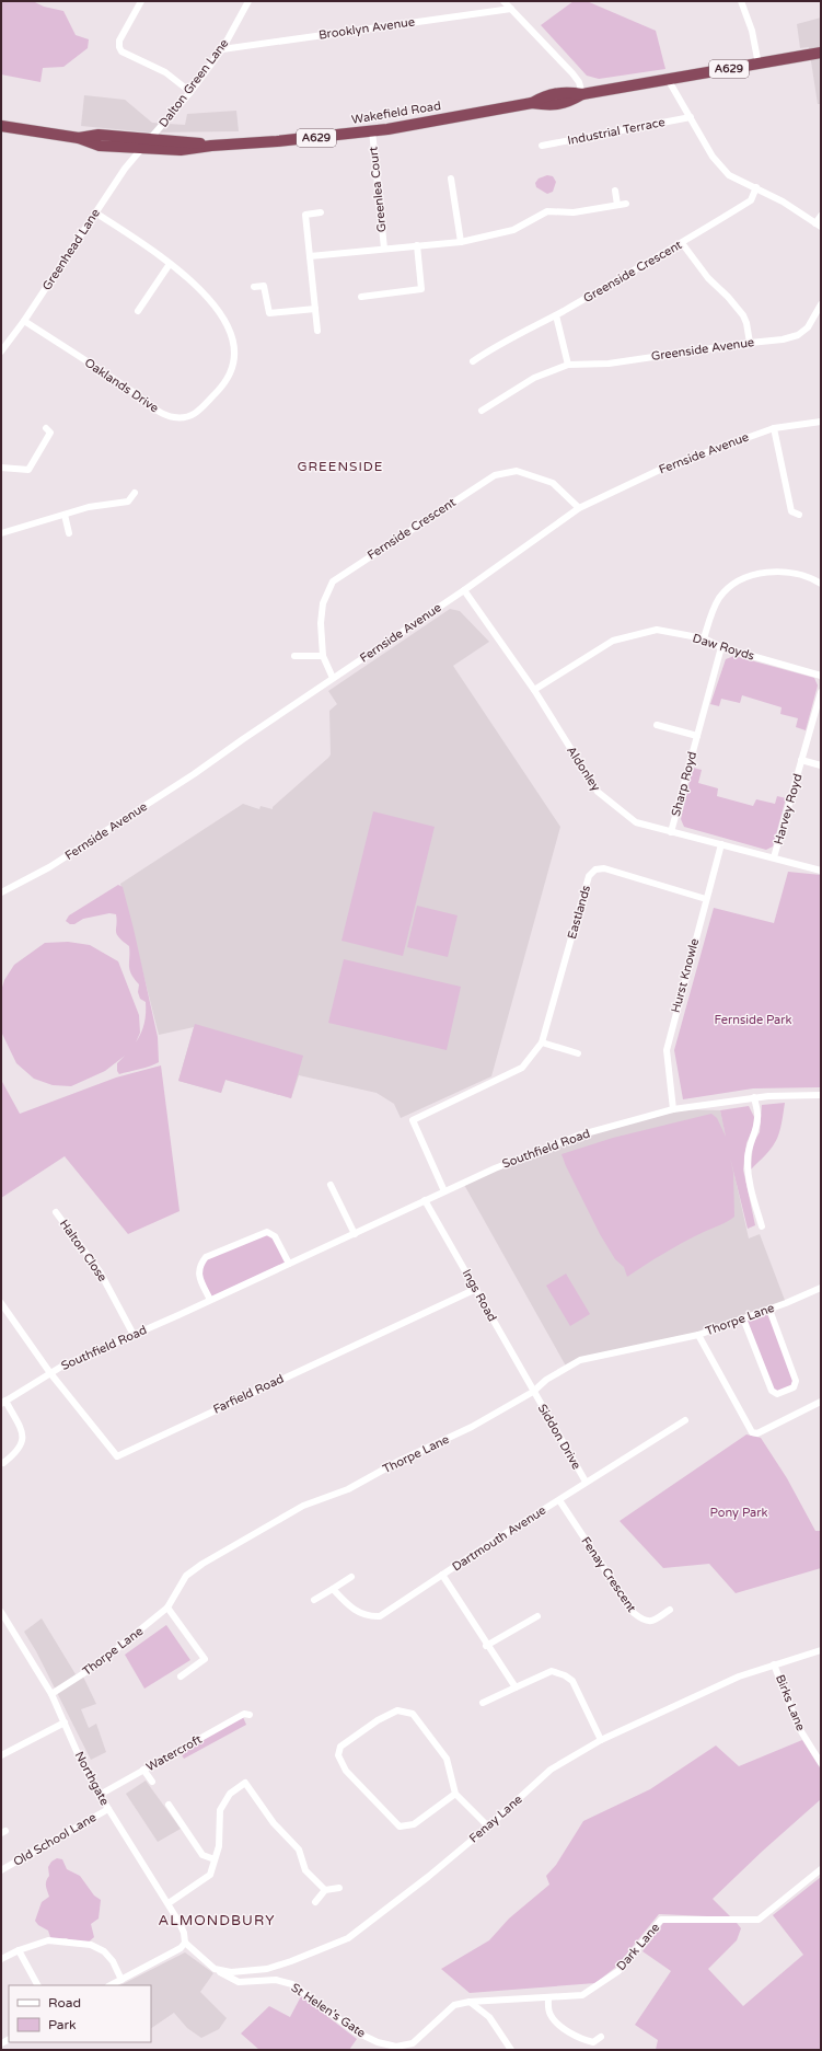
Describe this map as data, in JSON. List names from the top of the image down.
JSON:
{
  "streets": {
    "highway": ["A629", "Wakefield Road"],
    "street": [
      "Brooklyn Avenue",
      "Dalton Green Lane",
      "Industrial Terrace",
      "Greenlea Court",
      "Greenhead Lane",
      "Greenside Crescent",
      "Greenside Avenue",
      "Oaklands Drive",
      "Fernside Avenue",
      "Fernside Crescent",
      "Daw Royds",
      "Aldonley",
      "Sharp Royd",
      "Harvey Royd",
      "Eastlands",
      "Hurst Knowle",
      "Southfield Road",
      "Halton Close",
      "Ings Road",
      "Thorpe Lane",
      "Farfield Road",
      "Siddon Drive",
      "Dartmouth Avenue",
      "Fenay Crescent",
      "Birks Lane",
      "Watercroft",
      "Northgate",
      "Fenay Lane",
      "Old School Lane",
      "Dark Lane",
      "St Helen's Gate"
    ]
  },
  "crossings": [
    ["Brooklyn Avenue", "Dalton Green Lane"],
    ["Dalton Green Lane", "Wakefield Road"],
    ["Dalton Green Lane", "Greenhead Lane"],
    ["Wakefield Road", "Greenlea Court"],
    ["Wakefield Road", "Greenhead Lane"],
    ["Greenhead Lane", "Oaklands Drive"],
    ["Fernside Avenue", "Fernside Crescent"],
    ["Fernside Avenue", "Aldonley"],
    ["Daw Royds", "Aldonley"],
    ["Daw Royds", "Sharp Royd"],
    ["Aldonley", "Sharp Royd"],
    ["Aldonley", "Harvey Royd"],
    ["Aldonley", "Hurst Knowle"],
    ["Eastlands", "Hurst Knowle"],
    ["Eastlands", "Southfield Road"],
    ["Hurst Knowle", "Southfield Road"],
    ["Southfield Road", "Halton Close"],
    ["Southfield Road", "Ings Road"],
    ["Southfield Road", "Farfield Road"],
    ["Ings Road", "Thorpe Lane"],
    ["Ings Road", "Farfield Road"],
    ["Ings Road", "Siddon Drive"],
    ["Thorpe Lane", "Siddon Drive"],
    ["Thorpe Lane", "Northgate"],
    ["Siddon Drive", "Dartmouth Avenue"],
    ["Dartmouth Avenue", "Fenay Crescent"],
    ["Birks Lane", "Fenay Lane"],
    ["Watercroft", "Northgate"],
    ["Northgate", "Old School Lane"],
    ["Fenay Lane", "St Helen's Gate"],
    ["Dark Lane", "St Helen's Gate"]
  ],
  "districts": ["GREENSIDE", "ALMONDBURY"],
  "parks": ["Fernside Park", "Pony Park"],
  "legend": ["Road", "Park"]
}
